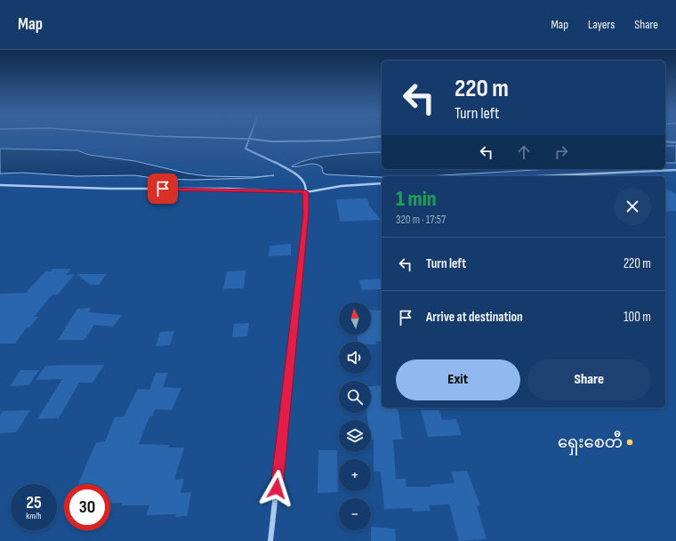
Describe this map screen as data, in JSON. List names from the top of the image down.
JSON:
{
  "places": ["ရှေးစေတီ"],
  "north": "top",
  "page": {
    "header": "Map",
    "nav": ["Map", "Layers", "Share"],
    "turn": ["220 m", "Turn left"],
    "heading": ["1 min", "320 m · 17:57"],
    "list": [
      {
        "name": "Turn left",
        "value": "220 m"
      },
      {
        "name": "Arrive at destination",
        "value": "100 m"
      }
    ],
    "map_buttons": ["+", "−"],
    "buttons": ["Exit", "Share"],
    "speed": "25 km/h",
    "limit": "30"
  }
}
